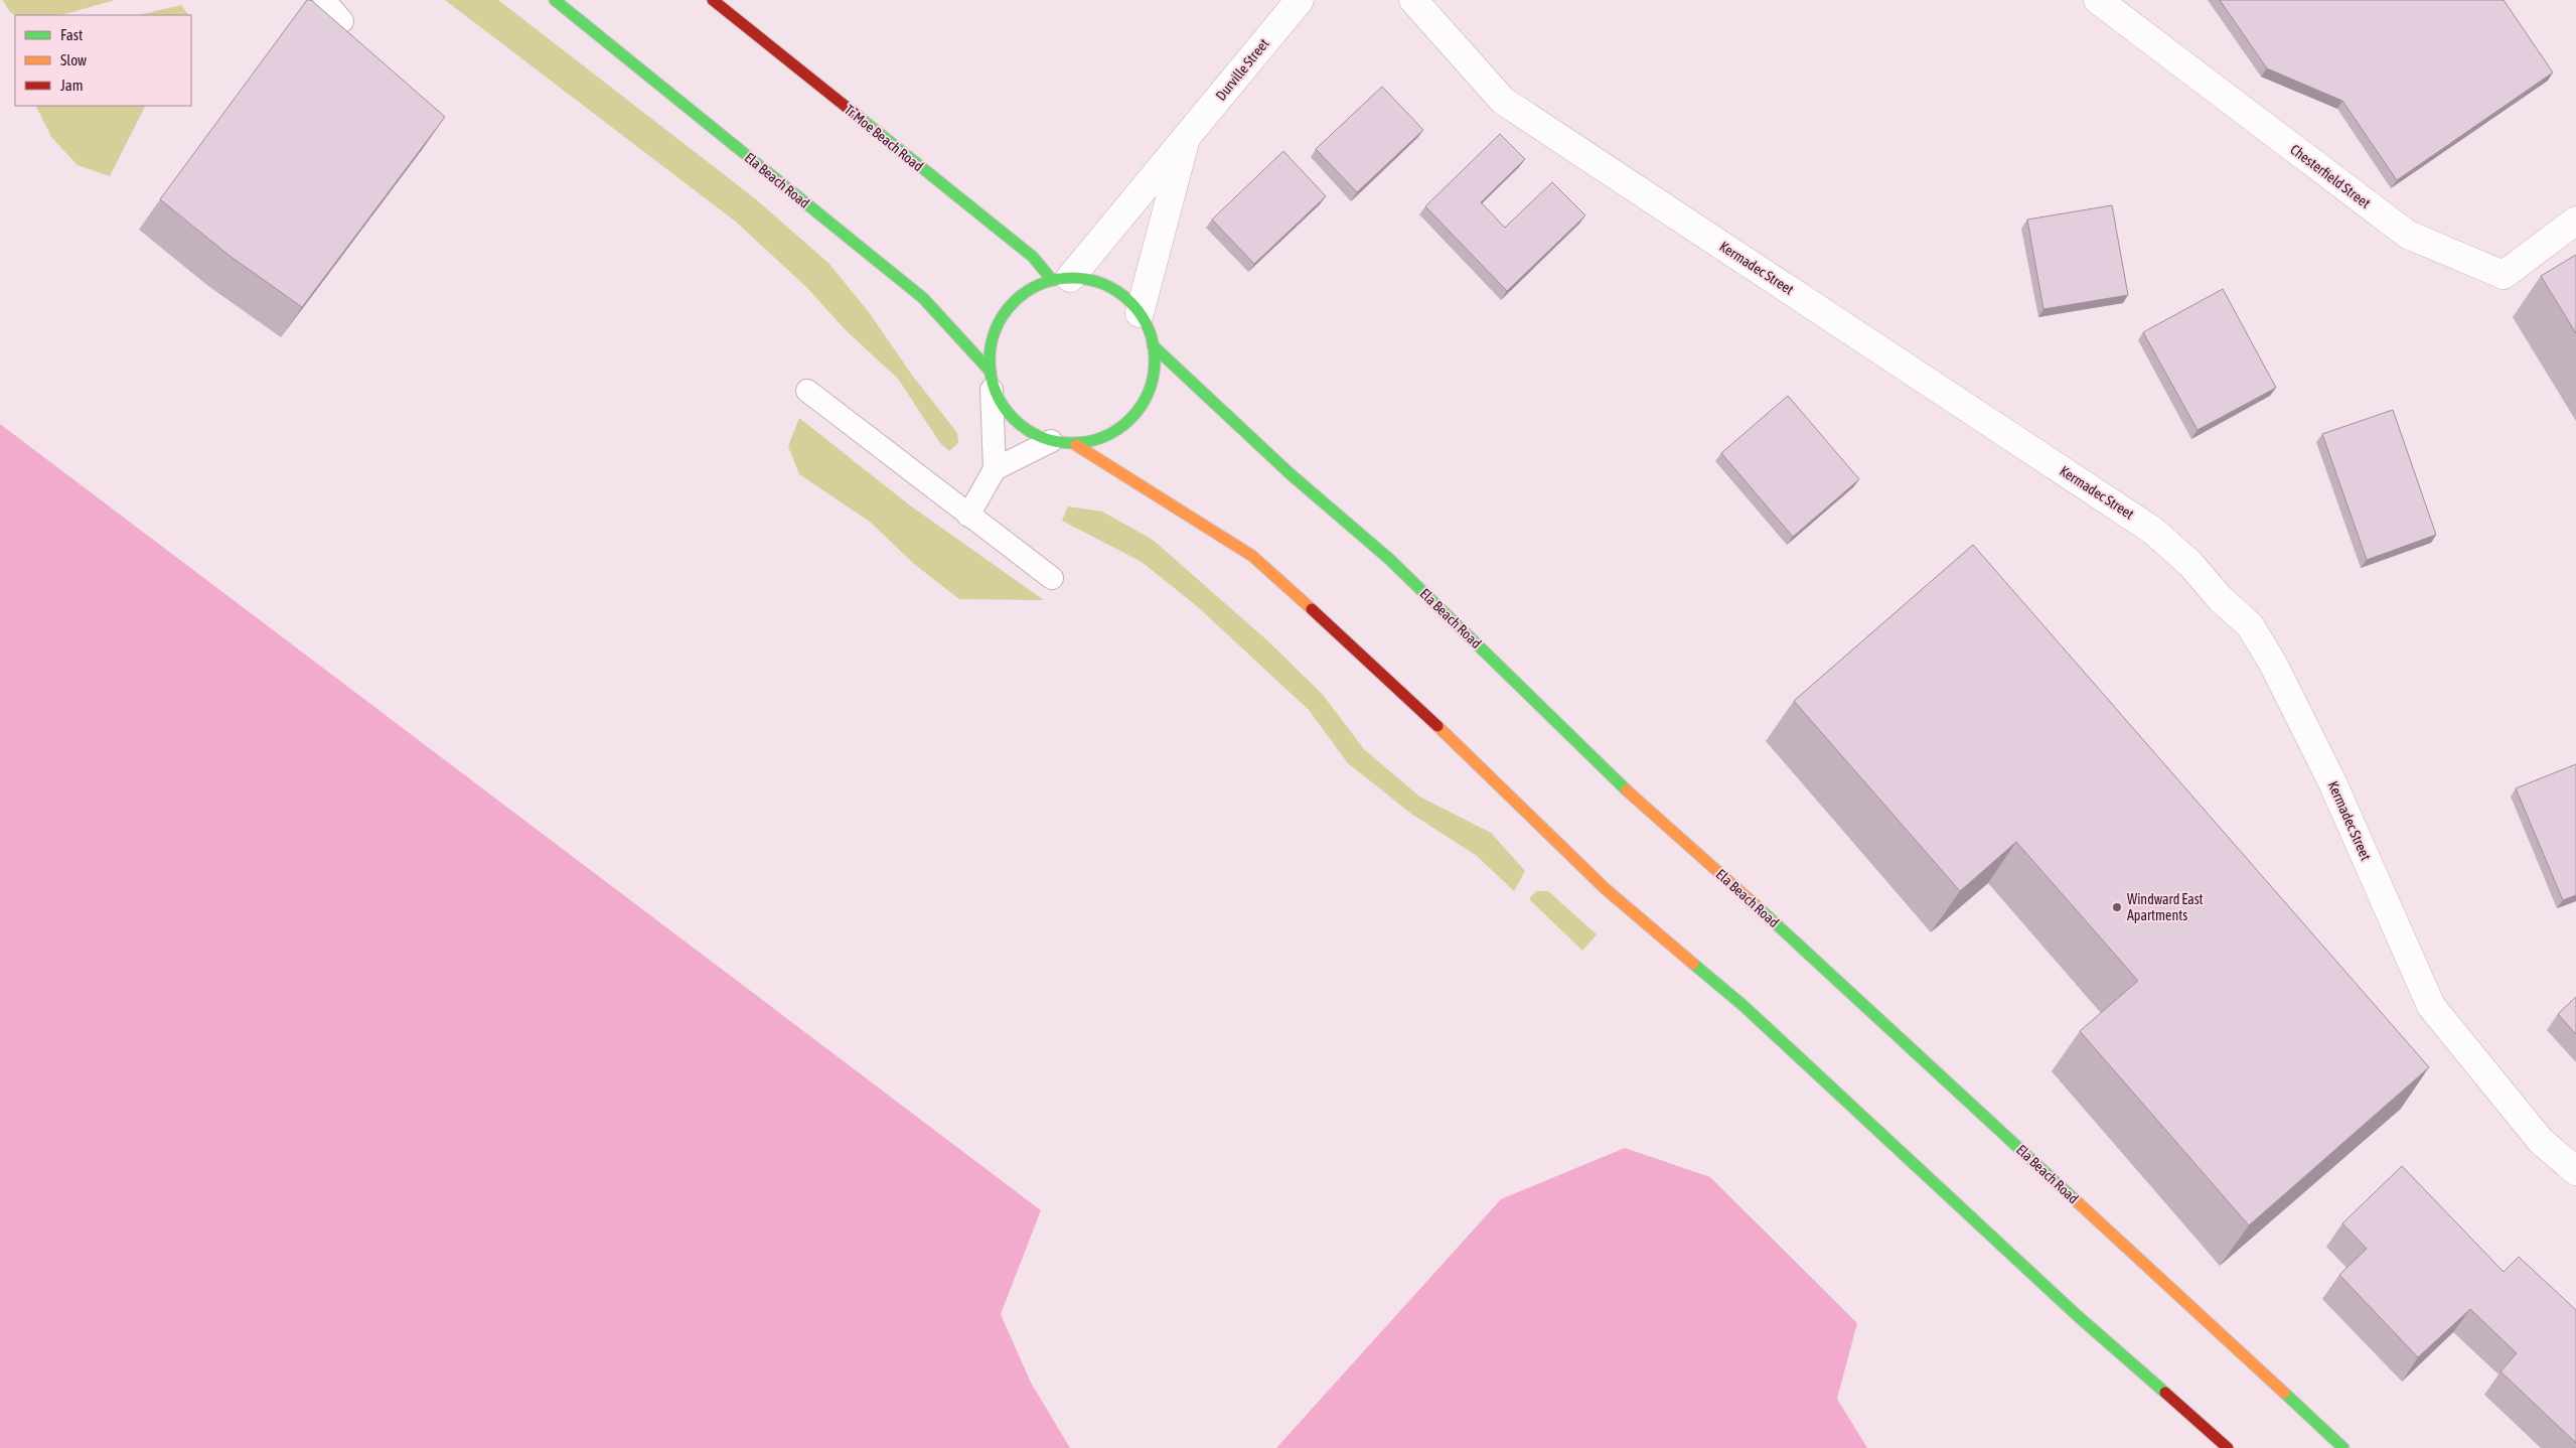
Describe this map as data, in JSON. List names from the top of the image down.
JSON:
{
  "streets": {
    "highway": ["Tr Moe Beach Road", "Ela Beach Road"],
    "street": ["Durville Street", "Chesterfield Street", "Kermadec Street"]
  },
  "crossings": [
    ["Durville Street", "Tr Moe Beach Road"],
    ["Durville Street", "Ela Beach Road"],
    ["Tr Moe Beach Road", "Ela Beach Road"]
  ],
  "places": ["Windward East Apartments"],
  "legend": ["Fast", "Slow", "Jam"]
}
